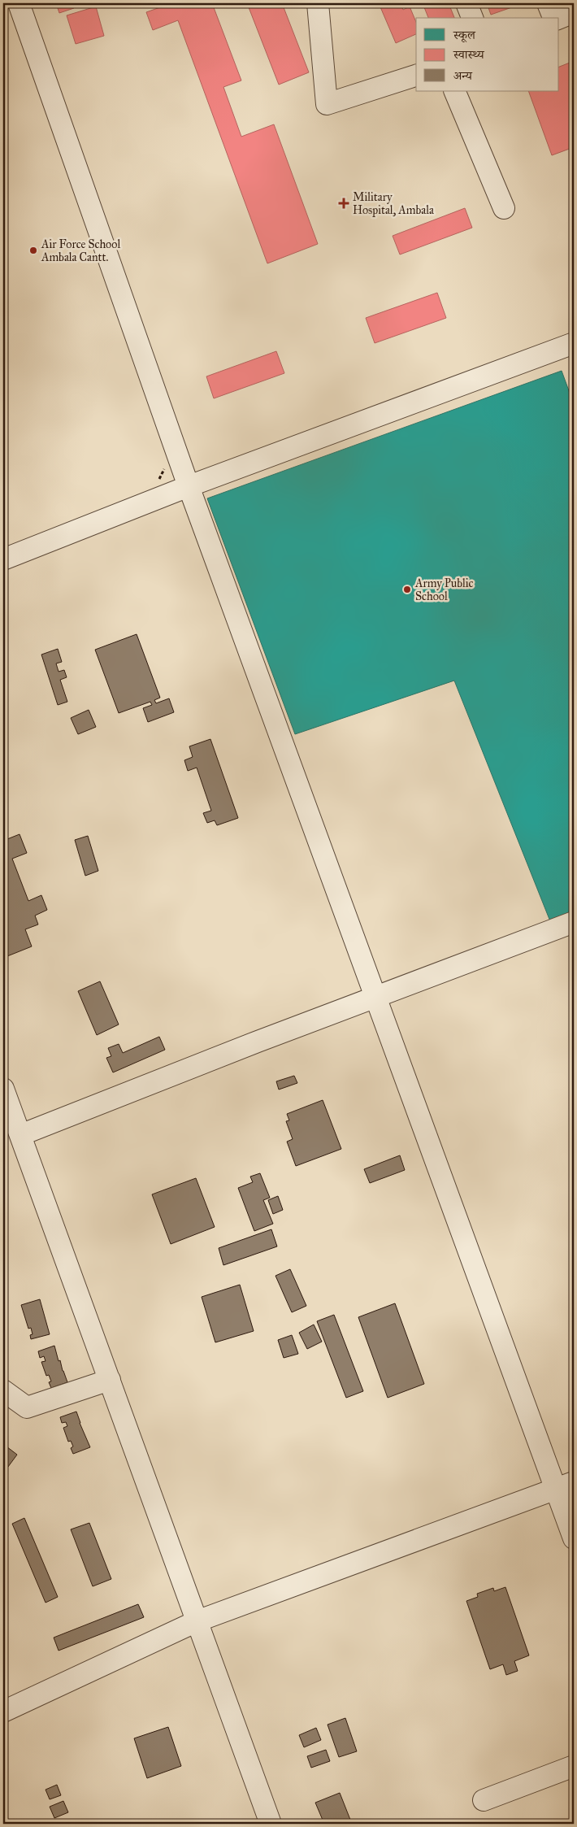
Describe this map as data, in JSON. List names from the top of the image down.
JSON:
{
  "places": {
    "health": ["Military Hospital, Ambala"],
    "other": ["Air Force School Ambala Cantt.", "Army Public School"]
  },
  "legend": ["स्कूल", "स्वास्थ्य", "अन्य"]
}
